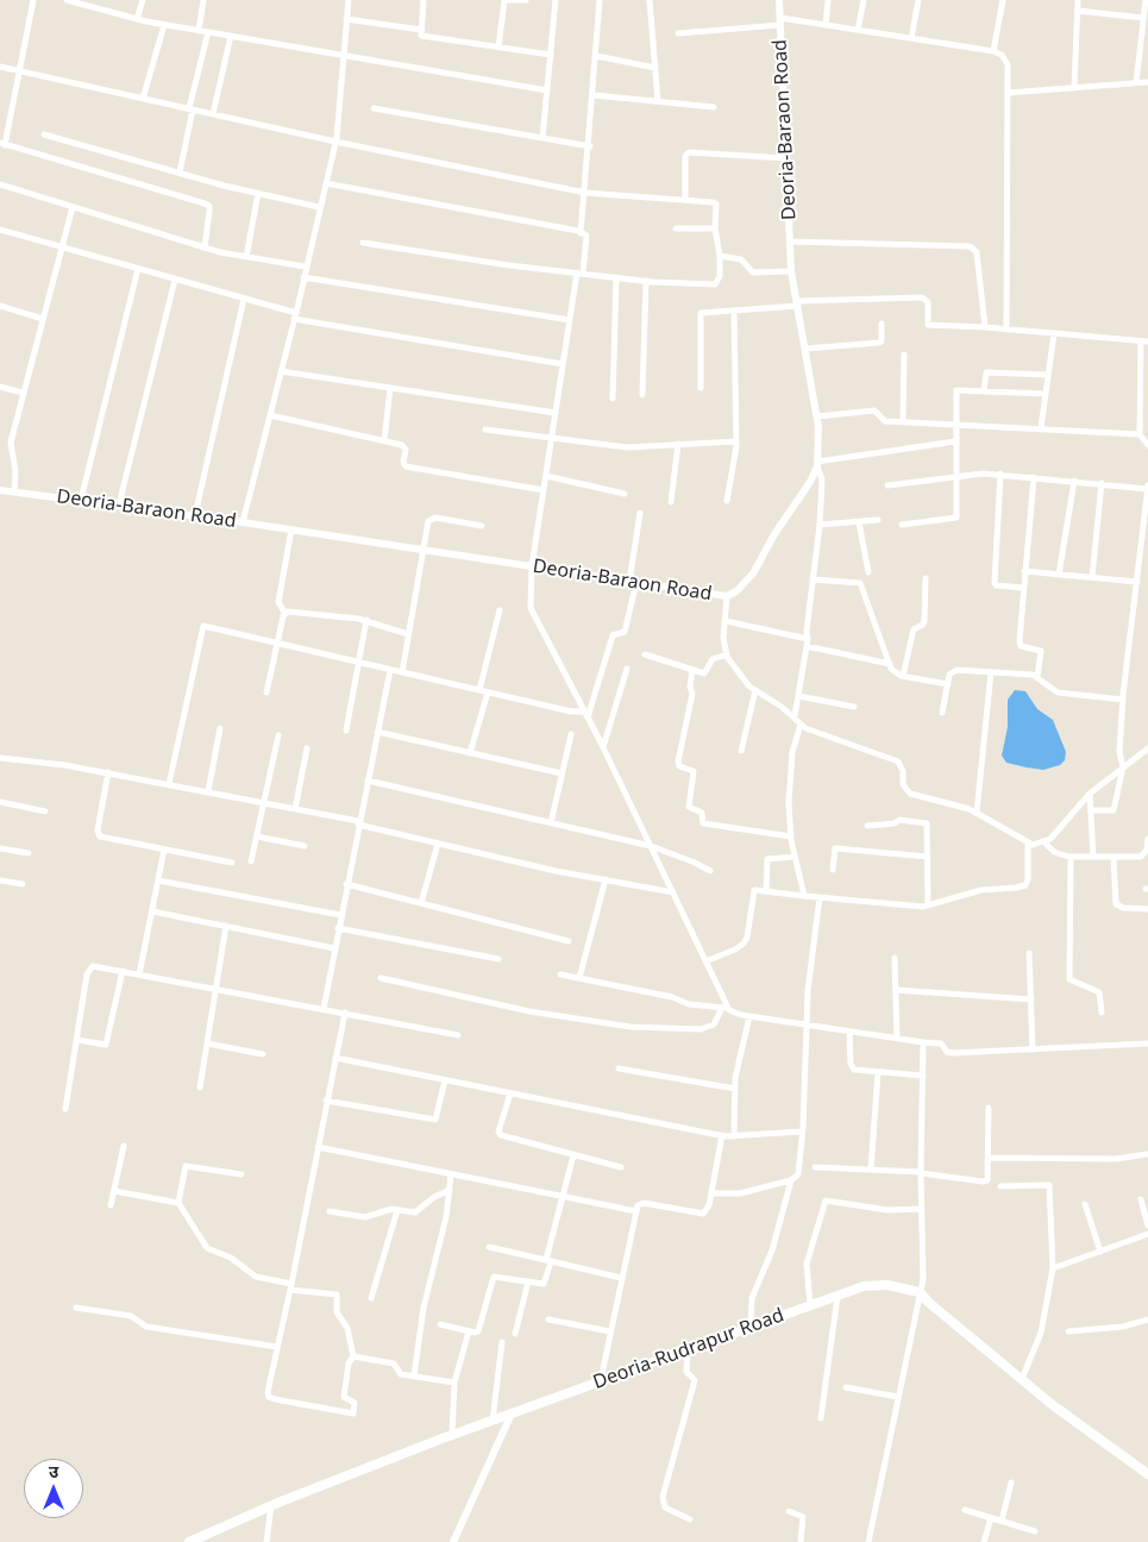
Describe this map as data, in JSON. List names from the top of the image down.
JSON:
{
  "streets": {
    "main road": ["Deoria-Rudrapur Road"],
    "street": ["Deoria-Baraon Road"]
  },
  "north": "top"
}
